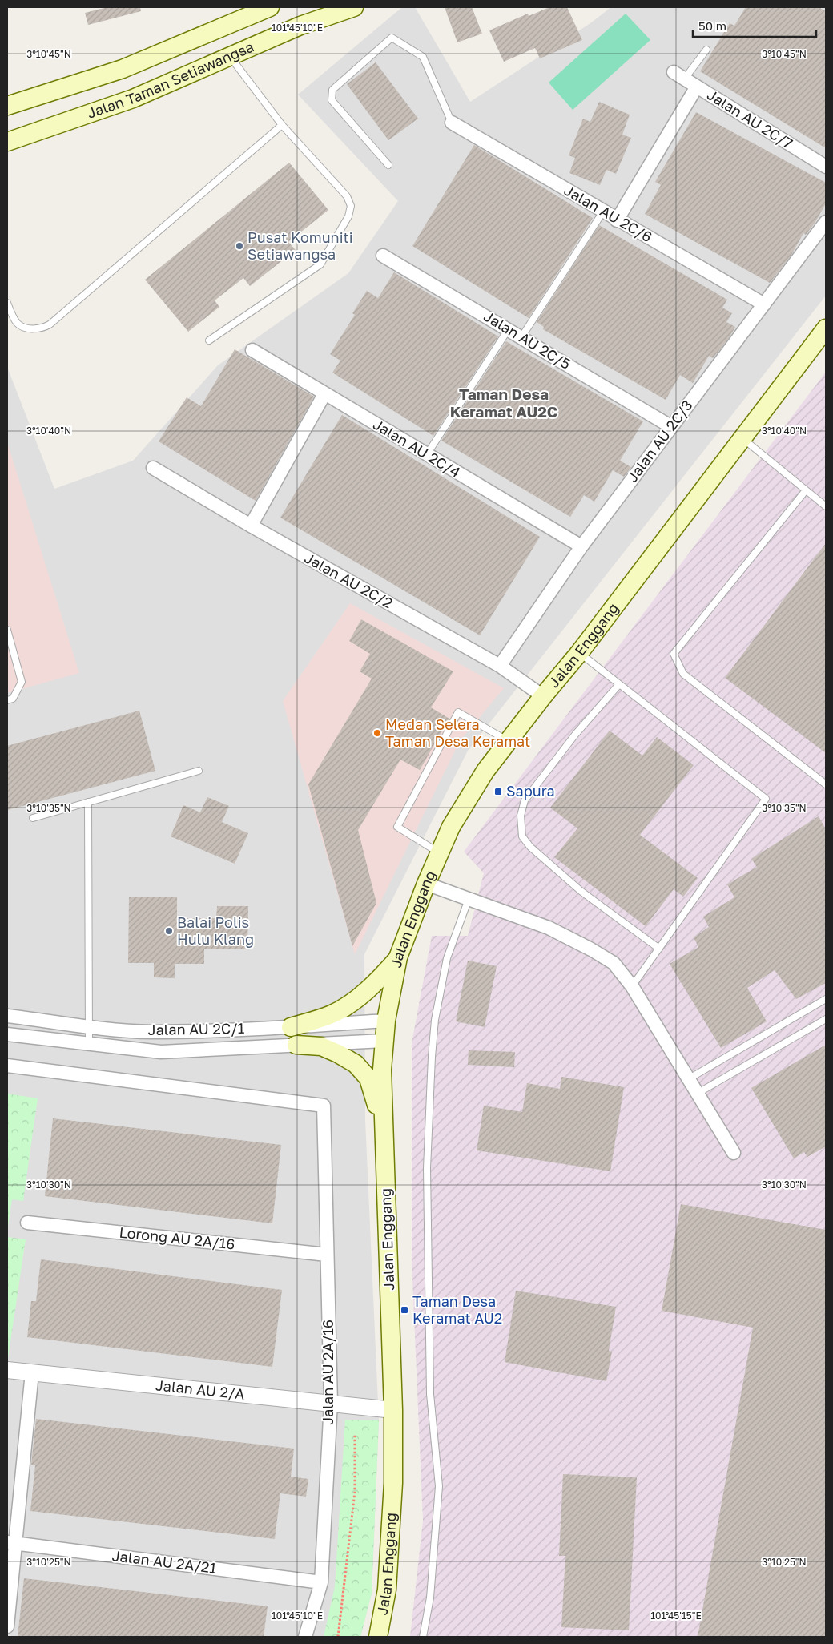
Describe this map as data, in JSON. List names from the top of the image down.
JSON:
{
  "streets": {
    "main road": ["Jalan Taman Setiawangsa", "Jalan Enggang"],
    "street": [
      "Jalan AU 2C/7",
      "Jalan AU 2C/6",
      "Jalan AU 2C/5",
      "Jalan AU 2C/3",
      "Jalan AU 2C/4",
      "Jalan AU 2C/2",
      "Jalan AU 2C/1",
      "Lorong AU 2A/16",
      "Jalan AU 2A/16",
      "Jalan AU 2/A",
      "Jalan AU 2A/21"
    ]
  },
  "crossings": [
    ["Jalan AU 2C/6", "Jalan AU 2C/3"],
    ["Jalan AU 2C/5", "Jalan AU 2C/3"],
    ["Jalan AU 2C/3", "Jalan AU 2C/4"],
    ["Jalan AU 2C/3", "Jalan AU 2C/2"],
    ["Jalan AU 2C/2", "Jalan Enggang"],
    ["Jalan Enggang", "Jalan AU 2C/1"],
    ["Jalan Enggang", "Jalan AU 2/A"],
    ["Lorong AU 2A/16", "Jalan AU 2A/16"],
    ["Jalan AU 2A/16", "Jalan AU 2/A"],
    ["Jalan AU 2A/16", "Jalan AU 2A/21"]
  ],
  "districts": ["Taman Desa Keramat AU2C"],
  "places": {
    "other": ["Pusat Komuniti Setiawangsa", "Medan Selera Taman Desa Keramat", "Balai Polis Hulu Klang"],
    "transit": ["Sapura", "Taman Desa Keramat AU2"]
  },
  "scale_bar": "50 m",
  "coordinates": [
    "101°45'10\"E",
    "3°10'45\"N",
    "3°10'40\"N",
    "3°10'35\"N",
    "3°10'30\"N",
    "3°10'25\"N",
    "101°45'15\"E"
  ]
}
